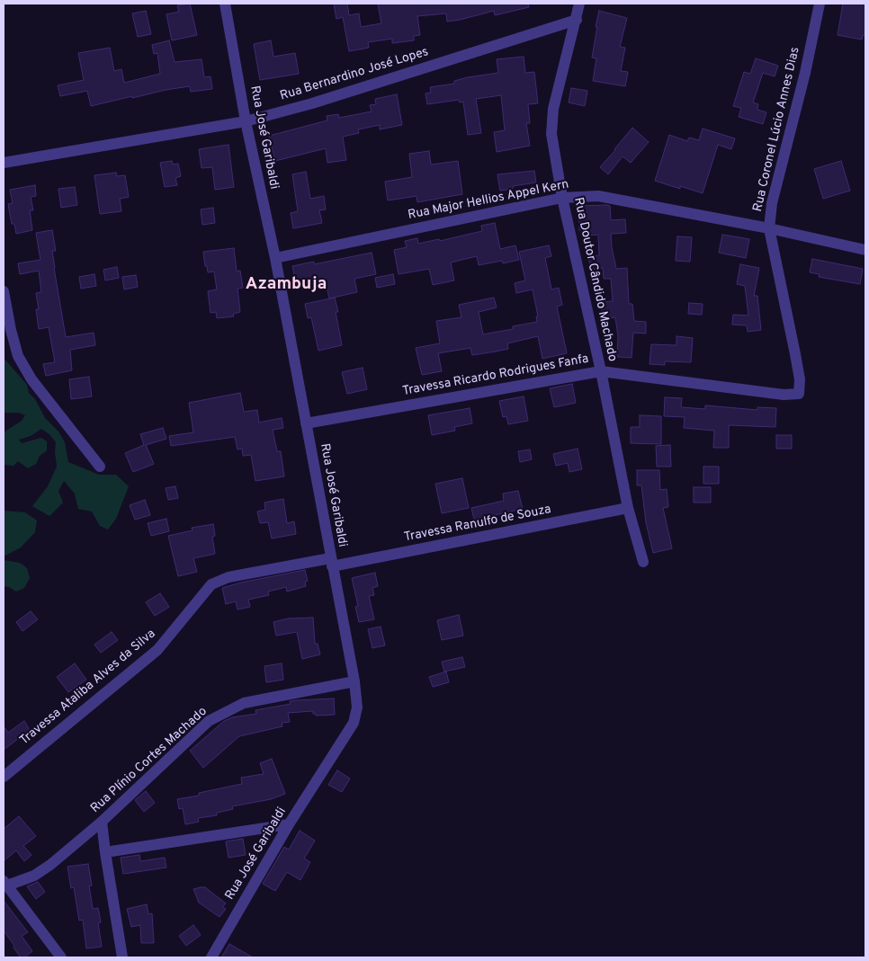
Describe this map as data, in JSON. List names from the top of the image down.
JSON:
{
  "streets": {
    "street": [
      "Rua Bernardino José Lopes",
      "Rua Coronel Lúcio Annes Dias",
      "Rua José Garibaldi",
      "Rua Major Hellios Appel Kern",
      "Rua Doutor Cândido Machado",
      "Travessa Ricardo Rodrigues Fanfa",
      "Travessa Ranulfo de Souza",
      "Travessa Ataliba Alves da Silva",
      "Rua Plínio Cortes Machado"
    ]
  },
  "crossings": [
    ["Rua Bernardino José Lopes", "Rua José Garibaldi"],
    ["Rua Bernardino José Lopes", "Rua Doutor Cândido Machado"],
    ["Rua Coronel Lúcio Annes Dias", "Rua Major Hellios Appel Kern"],
    ["Rua Coronel Lúcio Annes Dias", "Travessa Ricardo Rodrigues Fanfa"],
    ["Rua José Garibaldi", "Rua Major Hellios Appel Kern"],
    ["Rua José Garibaldi", "Travessa Ricardo Rodrigues Fanfa"],
    ["Rua José Garibaldi", "Travessa Ranulfo de Souza"],
    ["Rua José Garibaldi", "Travessa Ataliba Alves da Silva"],
    ["Rua José Garibaldi", "Rua Plínio Cortes Machado"],
    ["Rua Major Hellios Appel Kern", "Rua Doutor Cândido Machado"],
    ["Rua Doutor Cândido Machado", "Travessa Ricardo Rodrigues Fanfa"],
    ["Rua Doutor Cândido Machado", "Travessa Ranulfo de Souza"],
    ["Travessa Ranulfo de Souza", "Travessa Ataliba Alves da Silva"]
  ],
  "districts": ["Azambuja"]
}
